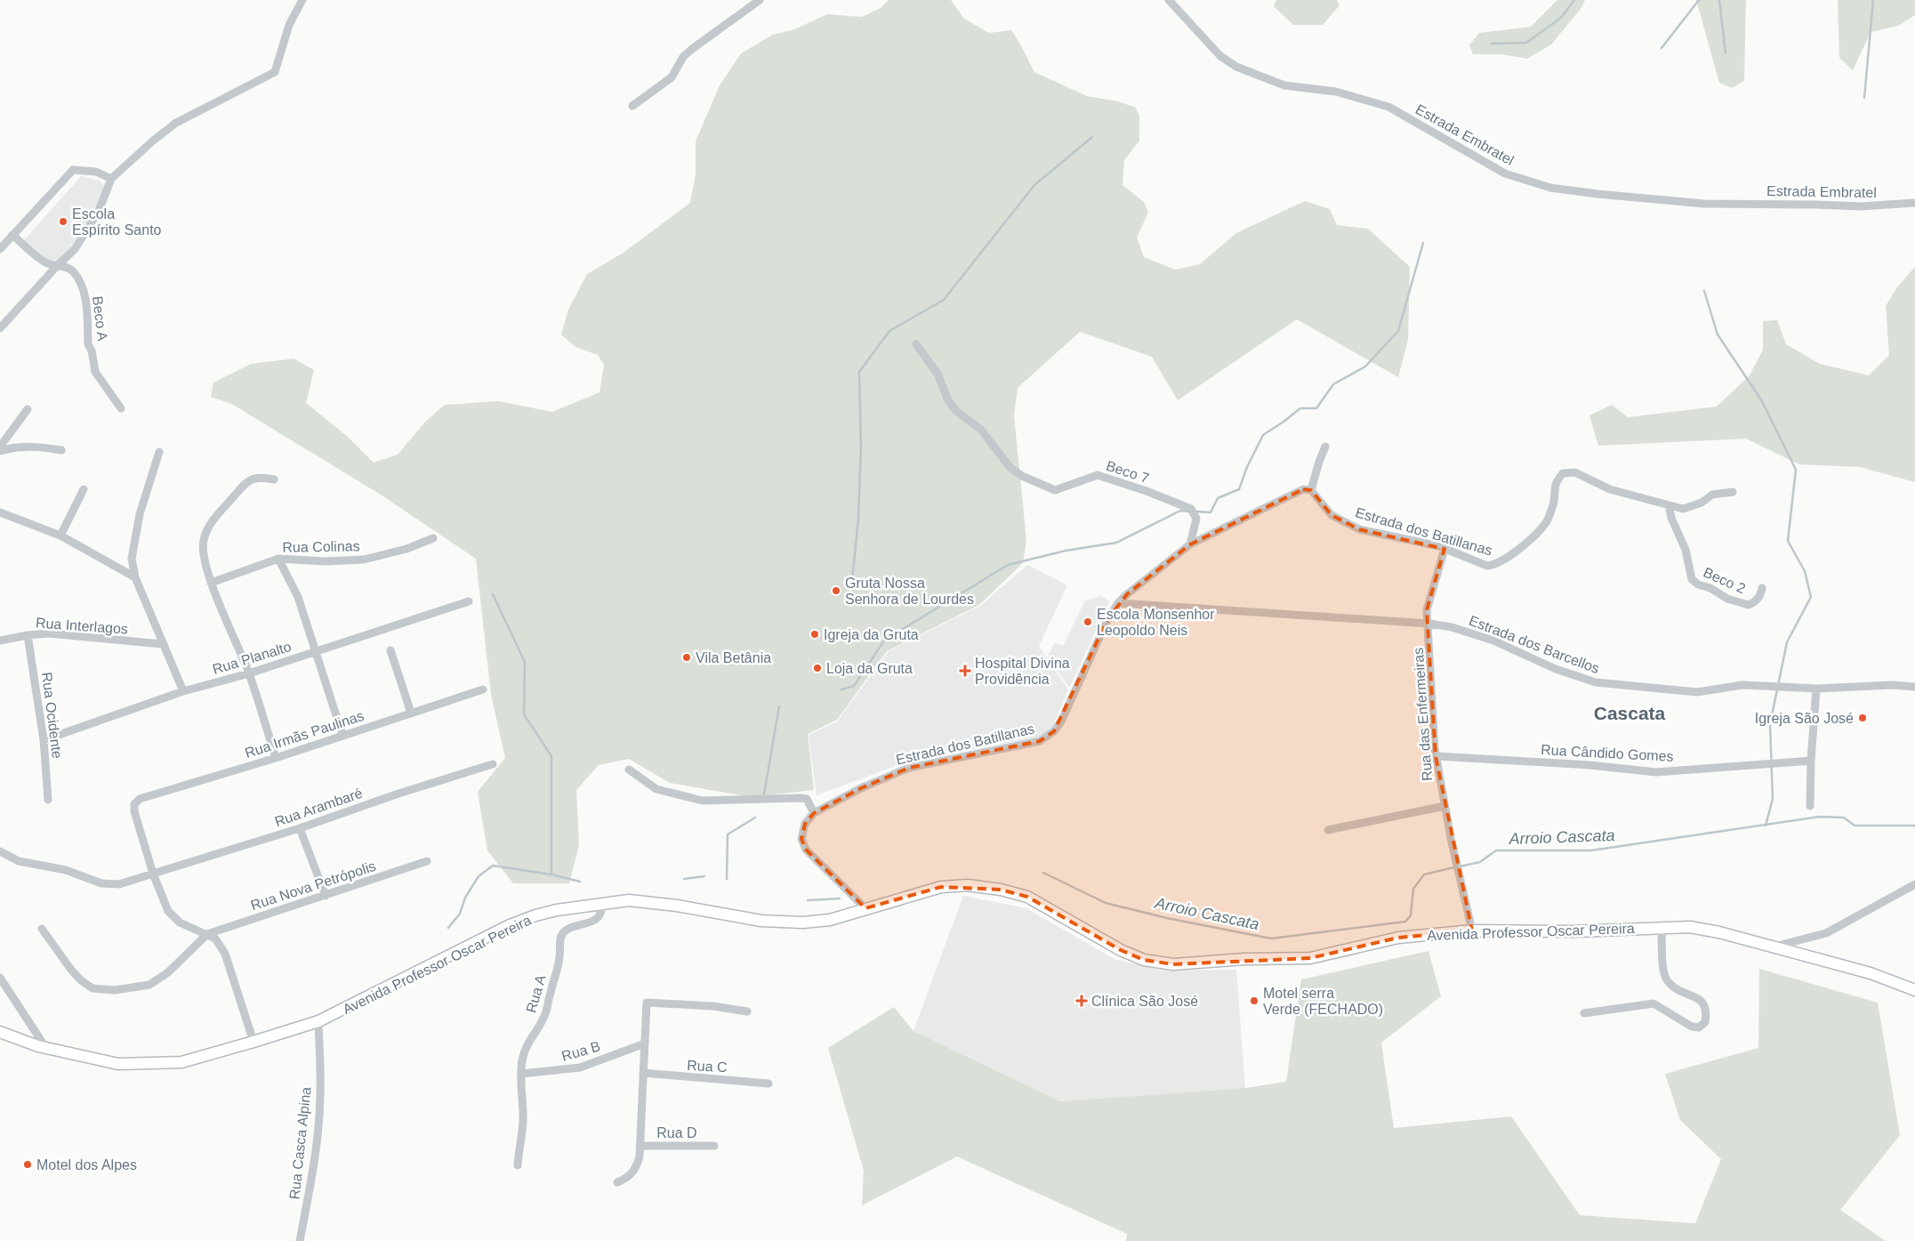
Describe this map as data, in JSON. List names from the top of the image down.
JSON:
{
  "streets": {
    "main road": ["Avenida Professor Oscar Pereira"],
    "street": [
      "Estrada Embratel",
      "Beco A",
      "Beco 7",
      "Estrada dos Batillanas",
      "Rua Colinas",
      "Beco 2",
      "Rua Interlagos",
      "Estrada dos Barcellos",
      "Rua Planalto",
      "Rua das Enfermeiras",
      "Rua Ocidente",
      "Rua Irmãs Paulinas",
      "Rua Cândido Gomes",
      "Rua Arambaré",
      "Rua Nova Petrópolis",
      "Rua A",
      "Rua B",
      "Rua C",
      "Rua D",
      "Rua Casca Alpina"
    ]
  },
  "crossings": [
    ["Beco 7", "Estrada dos Batillanas"],
    ["Estrada dos Batillanas", "Beco 2"],
    ["Estrada dos Batillanas", "Estrada dos Barcellos"],
    ["Estrada dos Batillanas", "Rua das Enfermeiras"],
    ["Rua Interlagos", "Rua Ocidente"],
    ["Estrada dos Barcellos", "Rua das Enfermeiras"],
    ["Rua Planalto", "Rua Ocidente"],
    ["Rua das Enfermeiras", "Rua Cândido Gomes"],
    ["Rua das Enfermeiras", "Avenida Professor Oscar Pereira"],
    ["Rua Irmãs Paulinas", "Rua Arambaré"],
    ["Avenida Professor Oscar Pereira", "Rua A"],
    ["Avenida Professor Oscar Pereira", "Rua Casca Alpina"],
    ["Rua A", "Rua B"]
  ],
  "districts": ["Cascata"],
  "water": ["Arroio Cascata"],
  "places": {
    "other": [
      "Escola Espírito Santo",
      "Gruta Nossa Senhora de Lourdes",
      "Escola Monsenhor Leopoldo Neis",
      "Igreja da Gruta",
      "Vila Betânia",
      "Loja da Gruta",
      "Igreja São José",
      "Motel serra Verde (FECHADO)",
      "Motel dos Alpes"
    ],
    "health": ["Hospital Divina Providência", "Clínica São José"]
  }
}
